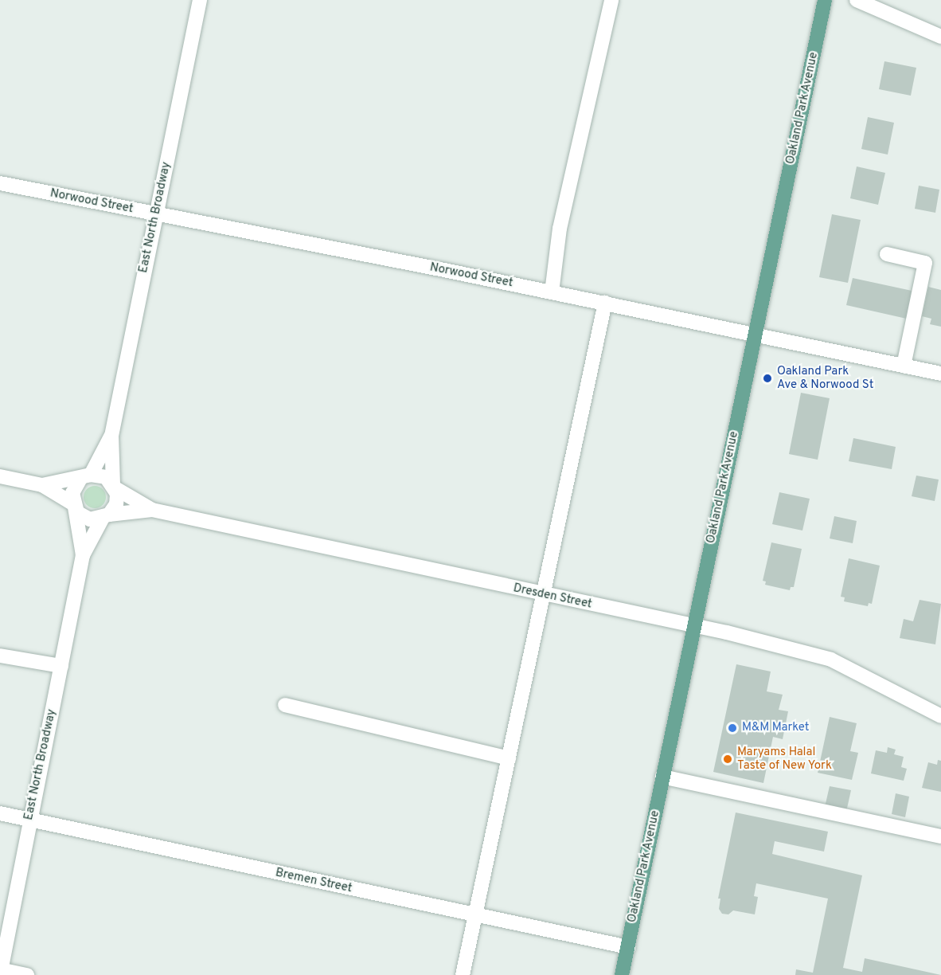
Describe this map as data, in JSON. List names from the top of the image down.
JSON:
{
  "streets": {
    "main road": ["Oakland Park Avenue"],
    "street": [
      "Norwood Street",
      "East North Broadway",
      "Dresden Street",
      "Bremen Street"
    ]
  },
  "crossings": [
    ["Oakland Park Avenue", "Norwood Street"],
    ["Oakland Park Avenue", "Dresden Street"],
    ["Oakland Park Avenue", "Bremen Street"],
    ["Norwood Street", "East North Broadway"],
    ["East North Broadway", "Dresden Street"],
    ["East North Broadway", "Bremen Street"]
  ],
  "places": ["Oakland Park Ave & Norwood St", "M&M Market", "Maryams Halal Taste of New York"]
}
